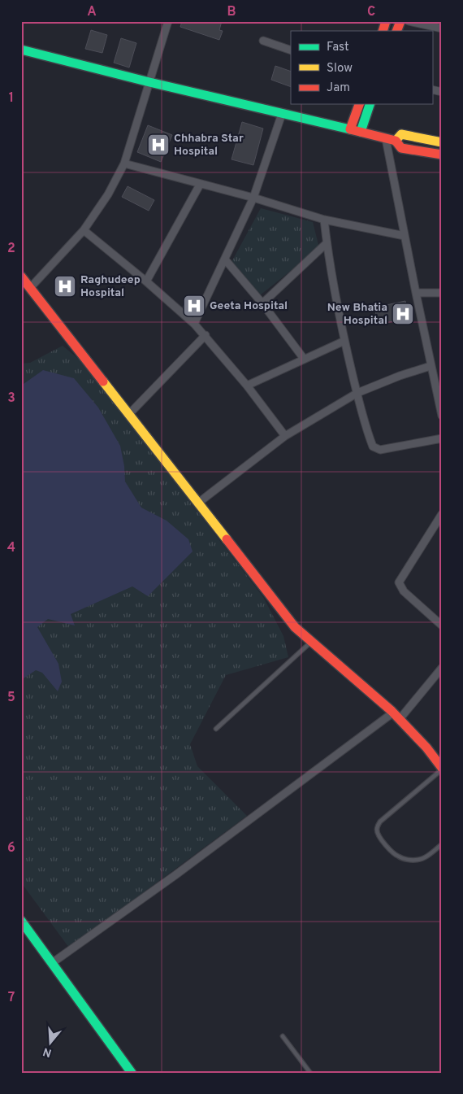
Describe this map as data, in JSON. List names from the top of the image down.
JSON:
{
  "places": {
    "hospital": [
      "Chhabra Star Hospital",
      "Raghudeep Hospital",
      "Geeta Hospital",
      "New Bhatia Hospital"
    ]
  },
  "legend": ["Fast", "Slow", "Jam"],
  "north": "bottom",
  "grid": {
    "columns": ["A", "B", "C"],
    "rows": [
      "1",
      "2",
      "3",
      "4",
      "5",
      "6",
      "7"
    ]
  }
}
